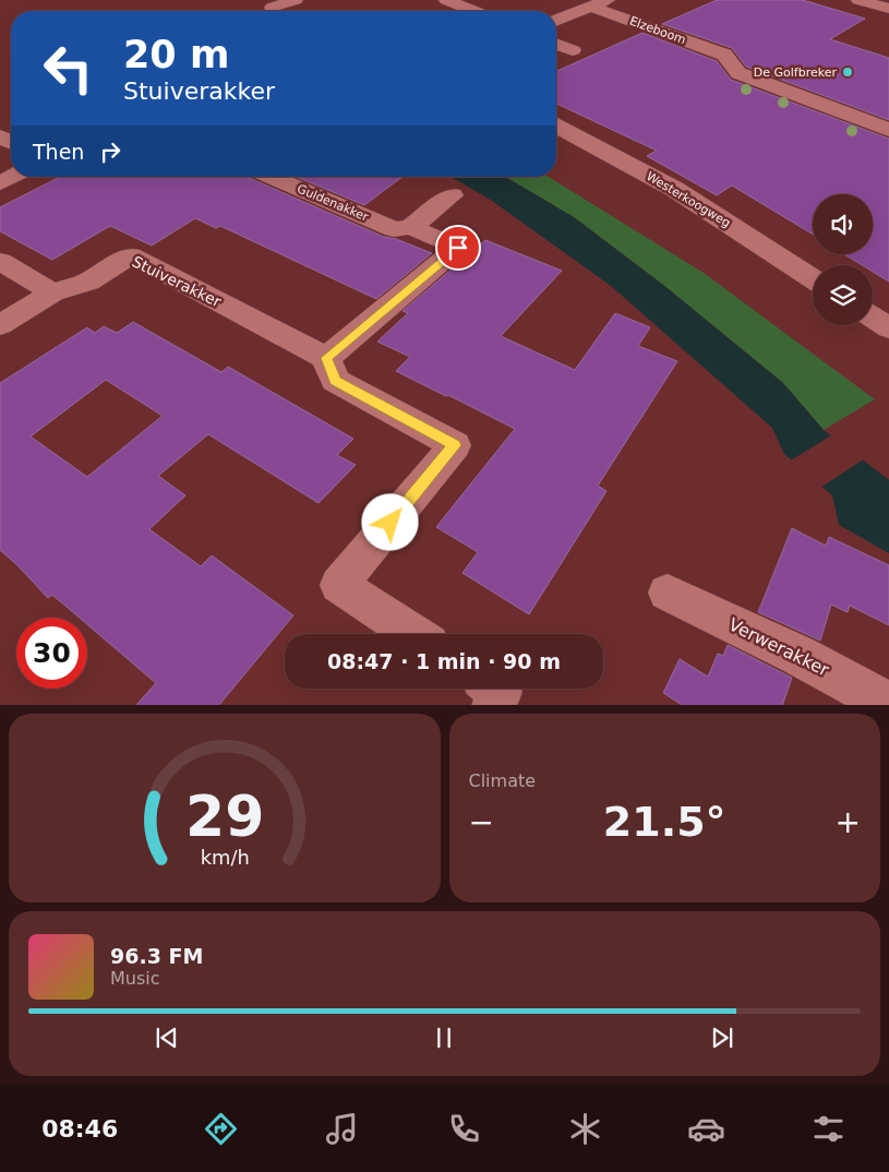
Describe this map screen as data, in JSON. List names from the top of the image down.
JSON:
{
  "streets": {
    "street": [
      "Elzeboom",
      "Westerkoogweg",
      "Guldenakker",
      "Stuiverakker",
      "Verwerakker"
    ]
  },
  "places": ["De Golfbreker"],
  "page": {
    "turn": ["20 m", "Stuiverakker"],
    "then": "Then",
    "limit": "30",
    "trip": "08:47 · 1 min · 90 m",
    "tile": "Climate",
    "heat": ["−", "21.5°", "+"],
    "song": ["96.3 FM", "Music"],
    "tabs": "08:46",
    "gauge": ["29", "km/h"]
  }
}
